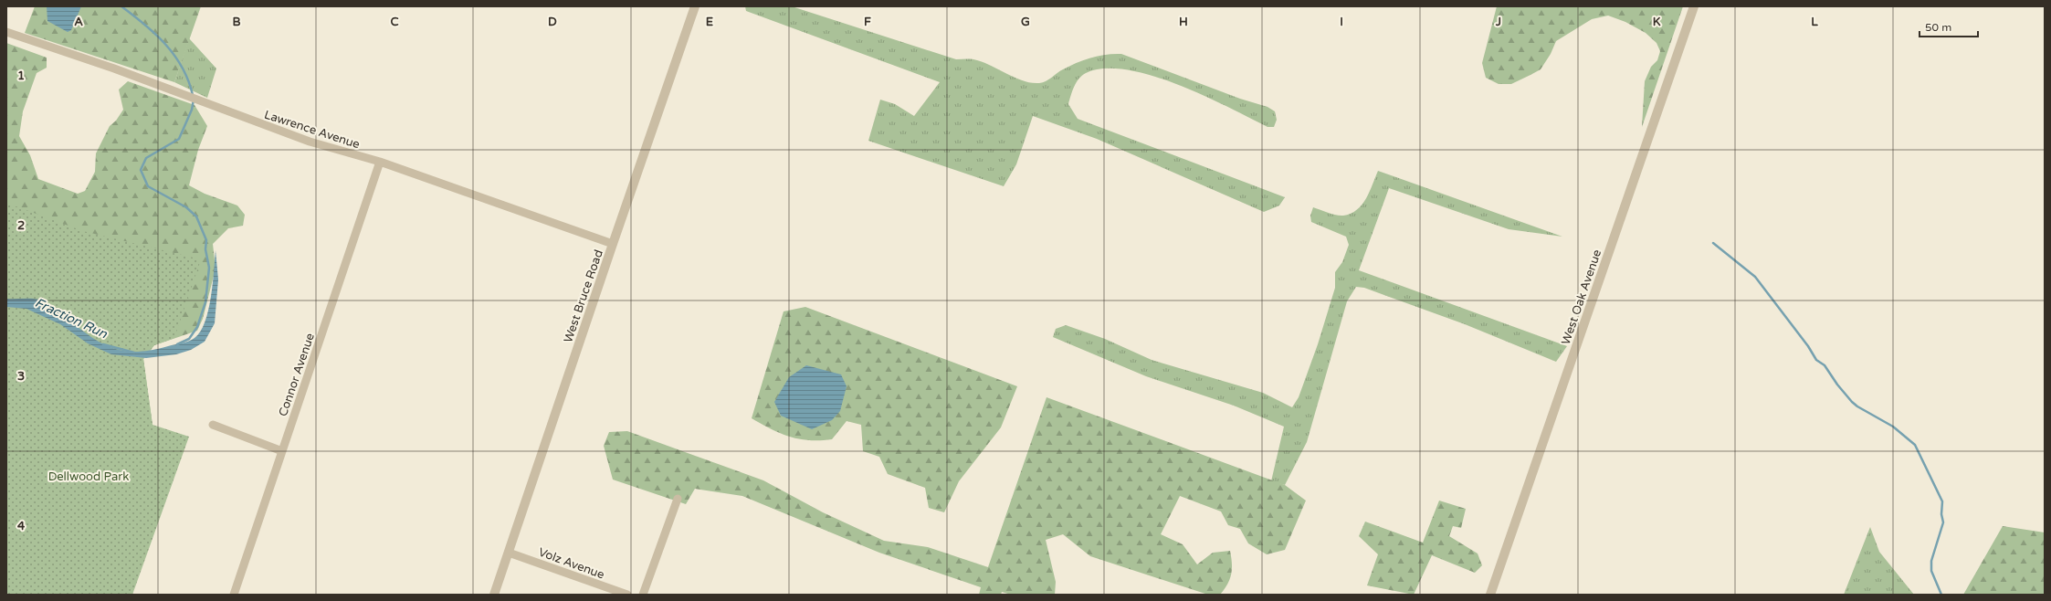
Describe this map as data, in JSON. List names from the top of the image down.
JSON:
{
  "streets": {
    "street": [
      "Lawrence Avenue",
      "West Bruce Road",
      "West Oak Avenue",
      "Connor Avenue",
      "Volz Avenue"
    ]
  },
  "crossings": [
    ["Lawrence Avenue", "West Bruce Road"],
    ["Lawrence Avenue", "Connor Avenue"],
    ["West Bruce Road", "Volz Avenue"]
  ],
  "water": ["Fraction Run"],
  "parks": ["Dellwood Park"],
  "scale_bar": "50 m",
  "grid": {
    "columns": [
      "A",
      "B",
      "C",
      "D",
      "E",
      "F",
      "G",
      "H",
      "I",
      "J",
      "K",
      "L"
    ],
    "rows": [
      "1",
      "2",
      "3",
      "4"
    ]
  }
}
